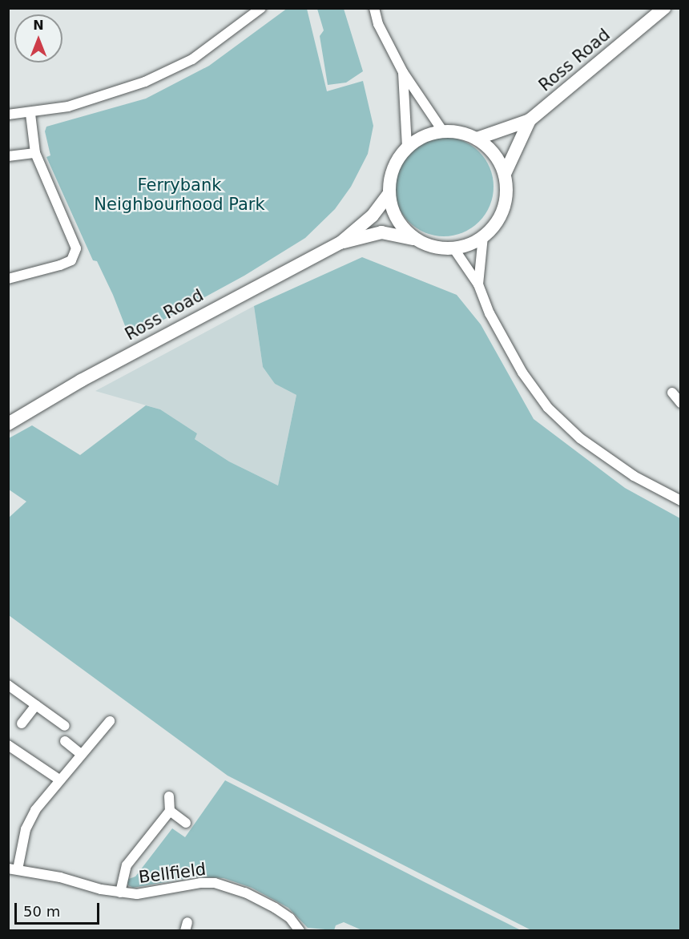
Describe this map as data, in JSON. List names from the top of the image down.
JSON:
{
  "streets": {
    "main road": ["Ross Road"],
    "street": ["Bellfield"]
  },
  "parks": ["Ferrybank Neighbourhood Park"],
  "scale_bar": "50 m",
  "north": "top"
}
